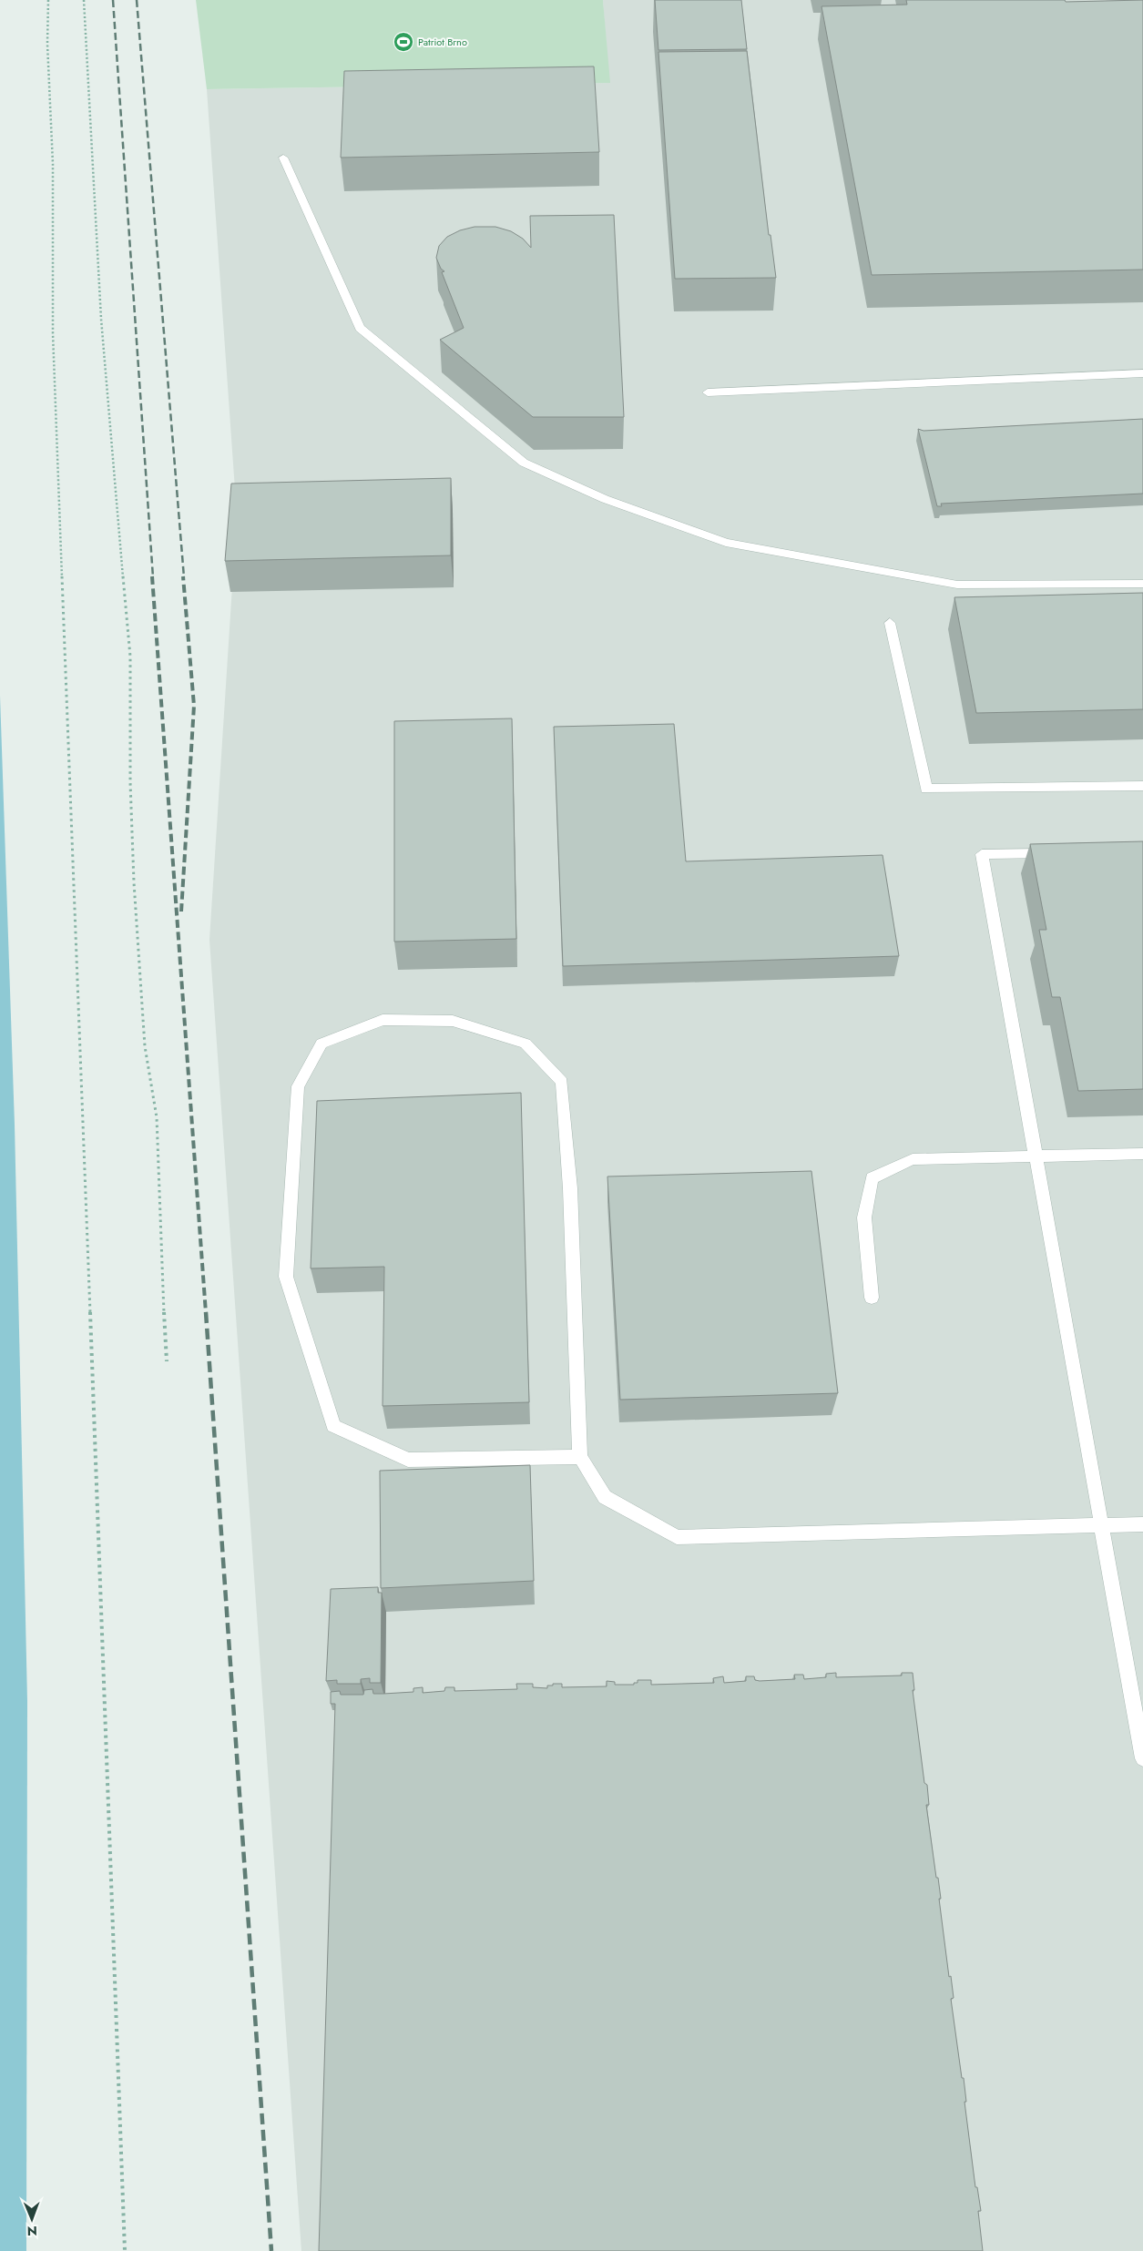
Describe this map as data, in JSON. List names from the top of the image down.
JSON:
{
  "places": {
    "sports": ["Patriot Brno"]
  },
  "north": "bottom"
}
